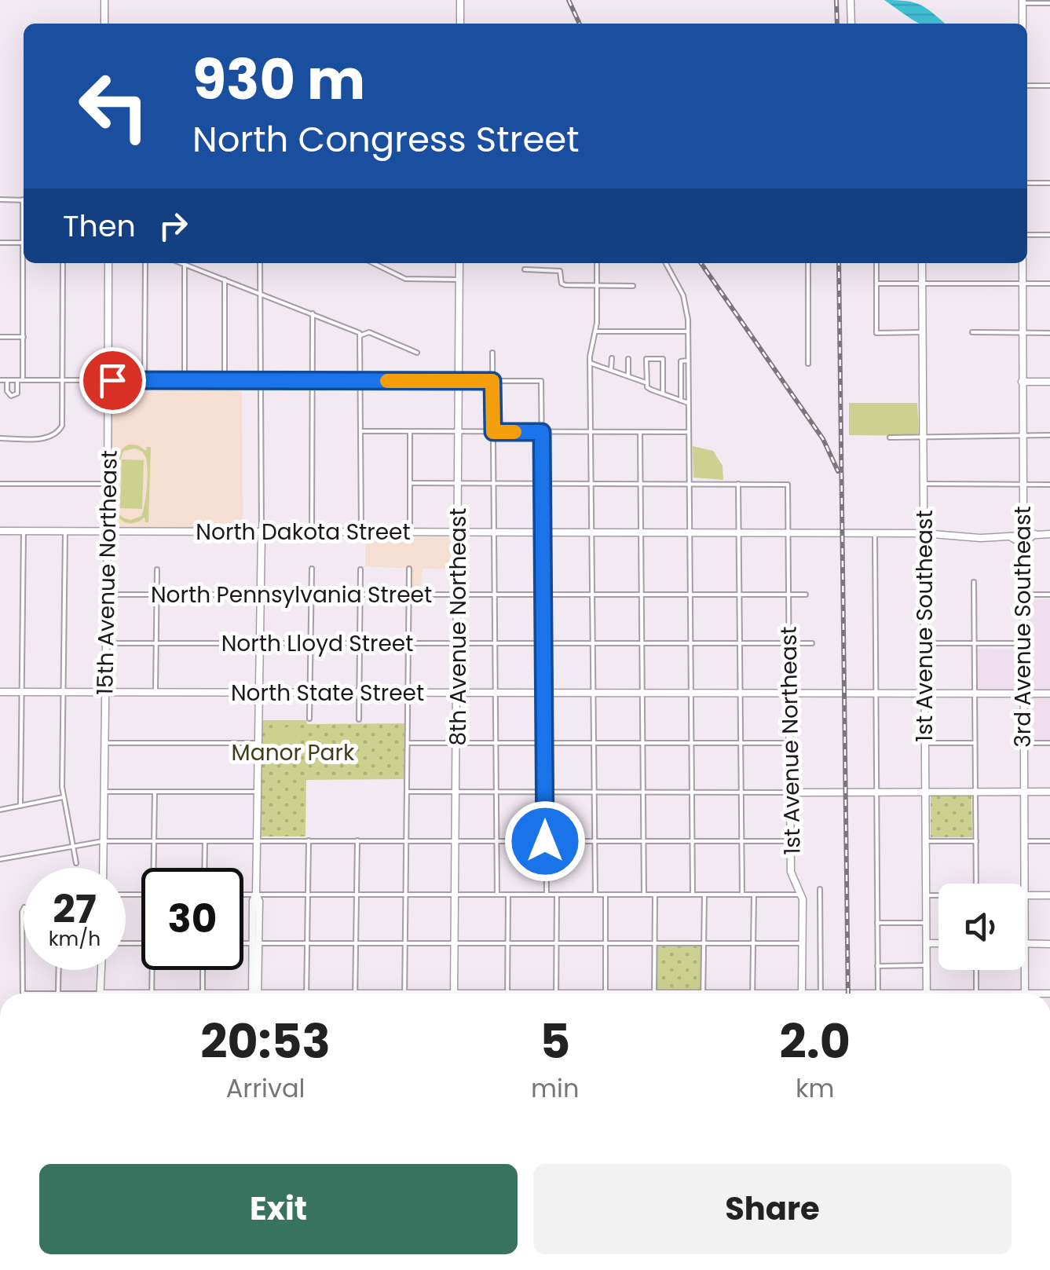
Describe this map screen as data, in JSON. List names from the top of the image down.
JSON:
{
  "streets": {
    "street": [
      "North Dakota Street",
      "15th Avenue Northeast",
      "North Pennsylvania Street",
      "1st Avenue Southeast",
      "8th Avenue Northeast",
      "3rd Avenue Southeast",
      "North Lloyd Street",
      "North State Street",
      "1st Avenue Northeast"
    ]
  },
  "crossings": [
    ["North Dakota Street", "15th Avenue Northeast"],
    ["North Dakota Street", "1st Avenue Southeast"],
    ["North Dakota Street", "8th Avenue Northeast"],
    ["North Dakota Street", "3rd Avenue Southeast"],
    ["North Dakota Street", "1st Avenue Northeast"],
    ["15th Avenue Northeast", "North Pennsylvania Street"],
    ["15th Avenue Northeast", "North Lloyd Street"],
    ["15th Avenue Northeast", "North State Street"],
    ["North Pennsylvania Street", "8th Avenue Northeast"],
    ["North Pennsylvania Street", "1st Avenue Northeast"],
    ["1st Avenue Southeast", "North State Street"],
    ["8th Avenue Northeast", "North Lloyd Street"],
    ["8th Avenue Northeast", "North State Street"],
    ["3rd Avenue Southeast", "North State Street"],
    ["North Lloyd Street", "1st Avenue Northeast"],
    ["North State Street", "1st Avenue Northeast"]
  ],
  "parks": ["Manor Park"],
  "page": {
    "turn": ["930 m", "North Congress Street"],
    "then": "Then",
    "speed": "27 km/h",
    "limit": "30",
    "eta": [
      "20:53",
      "Arrival",
      "5",
      "min",
      "2.0",
      "km"
    ],
    "buttons": ["Exit", "Share"]
  }
}
